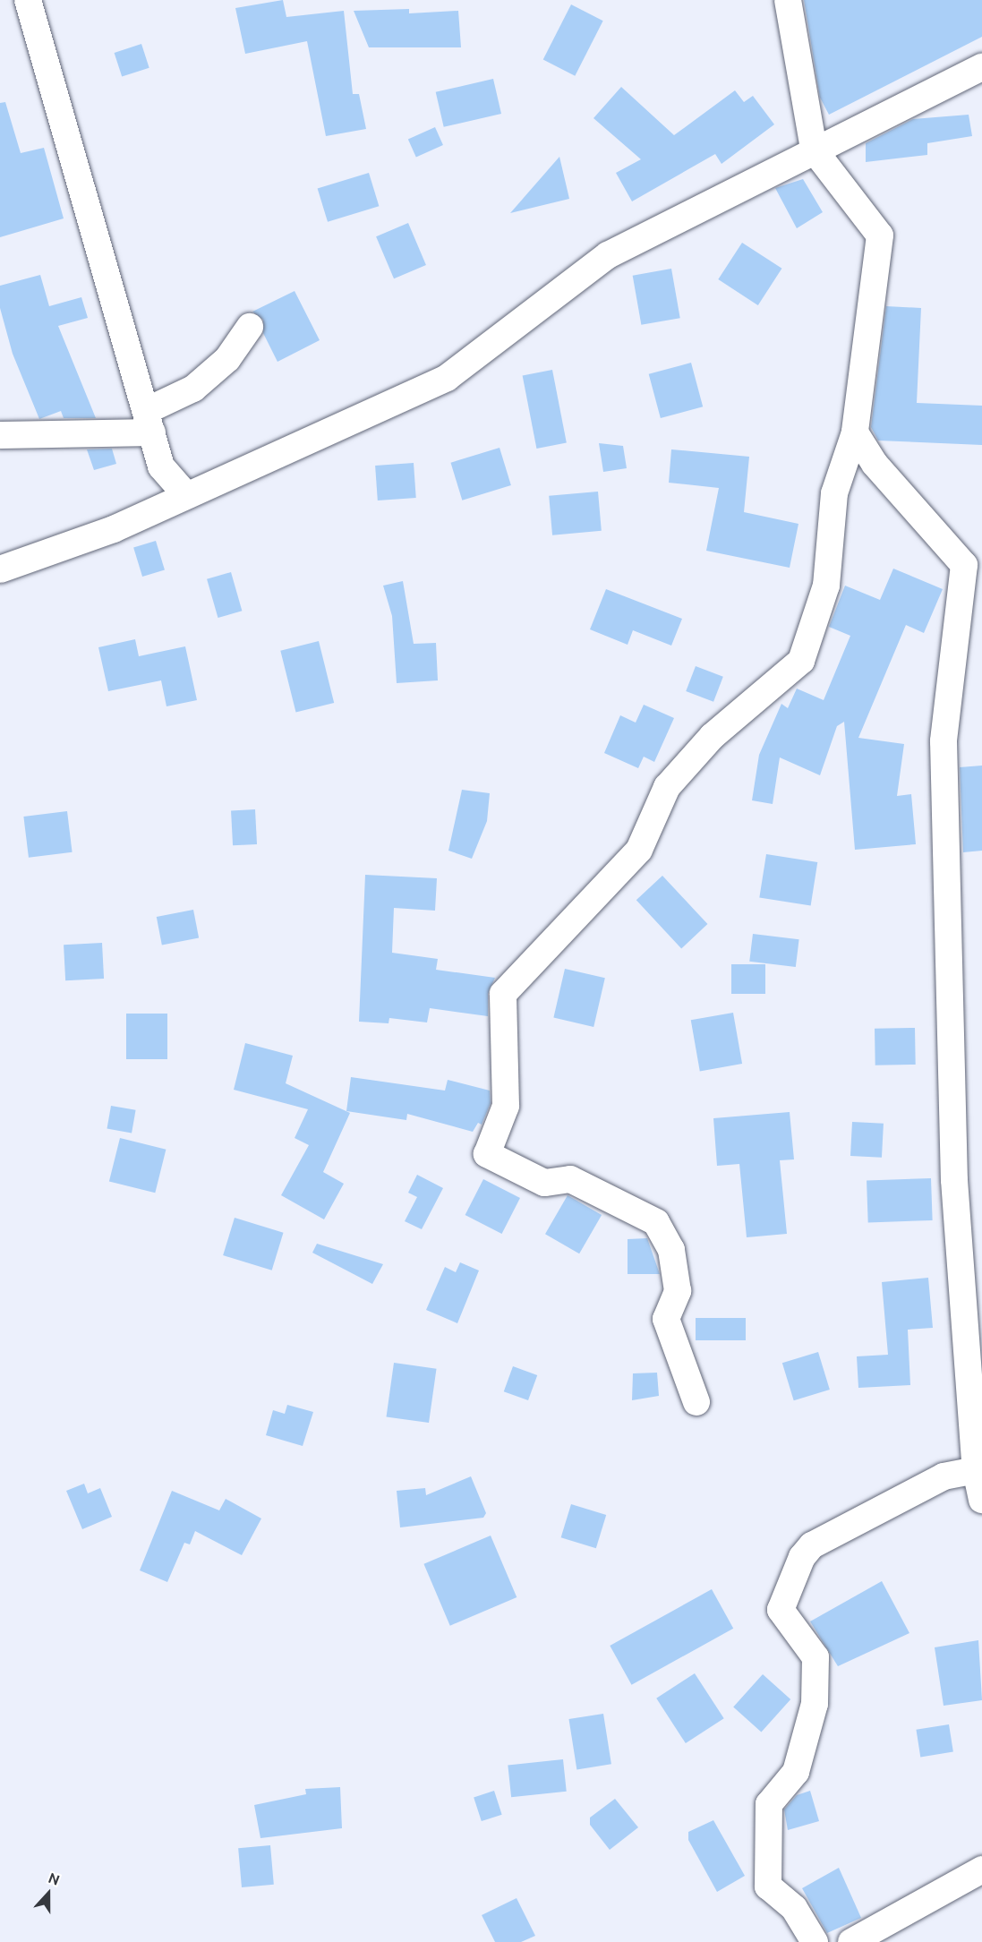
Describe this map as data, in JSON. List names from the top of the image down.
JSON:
{
  "north": "top"
}
